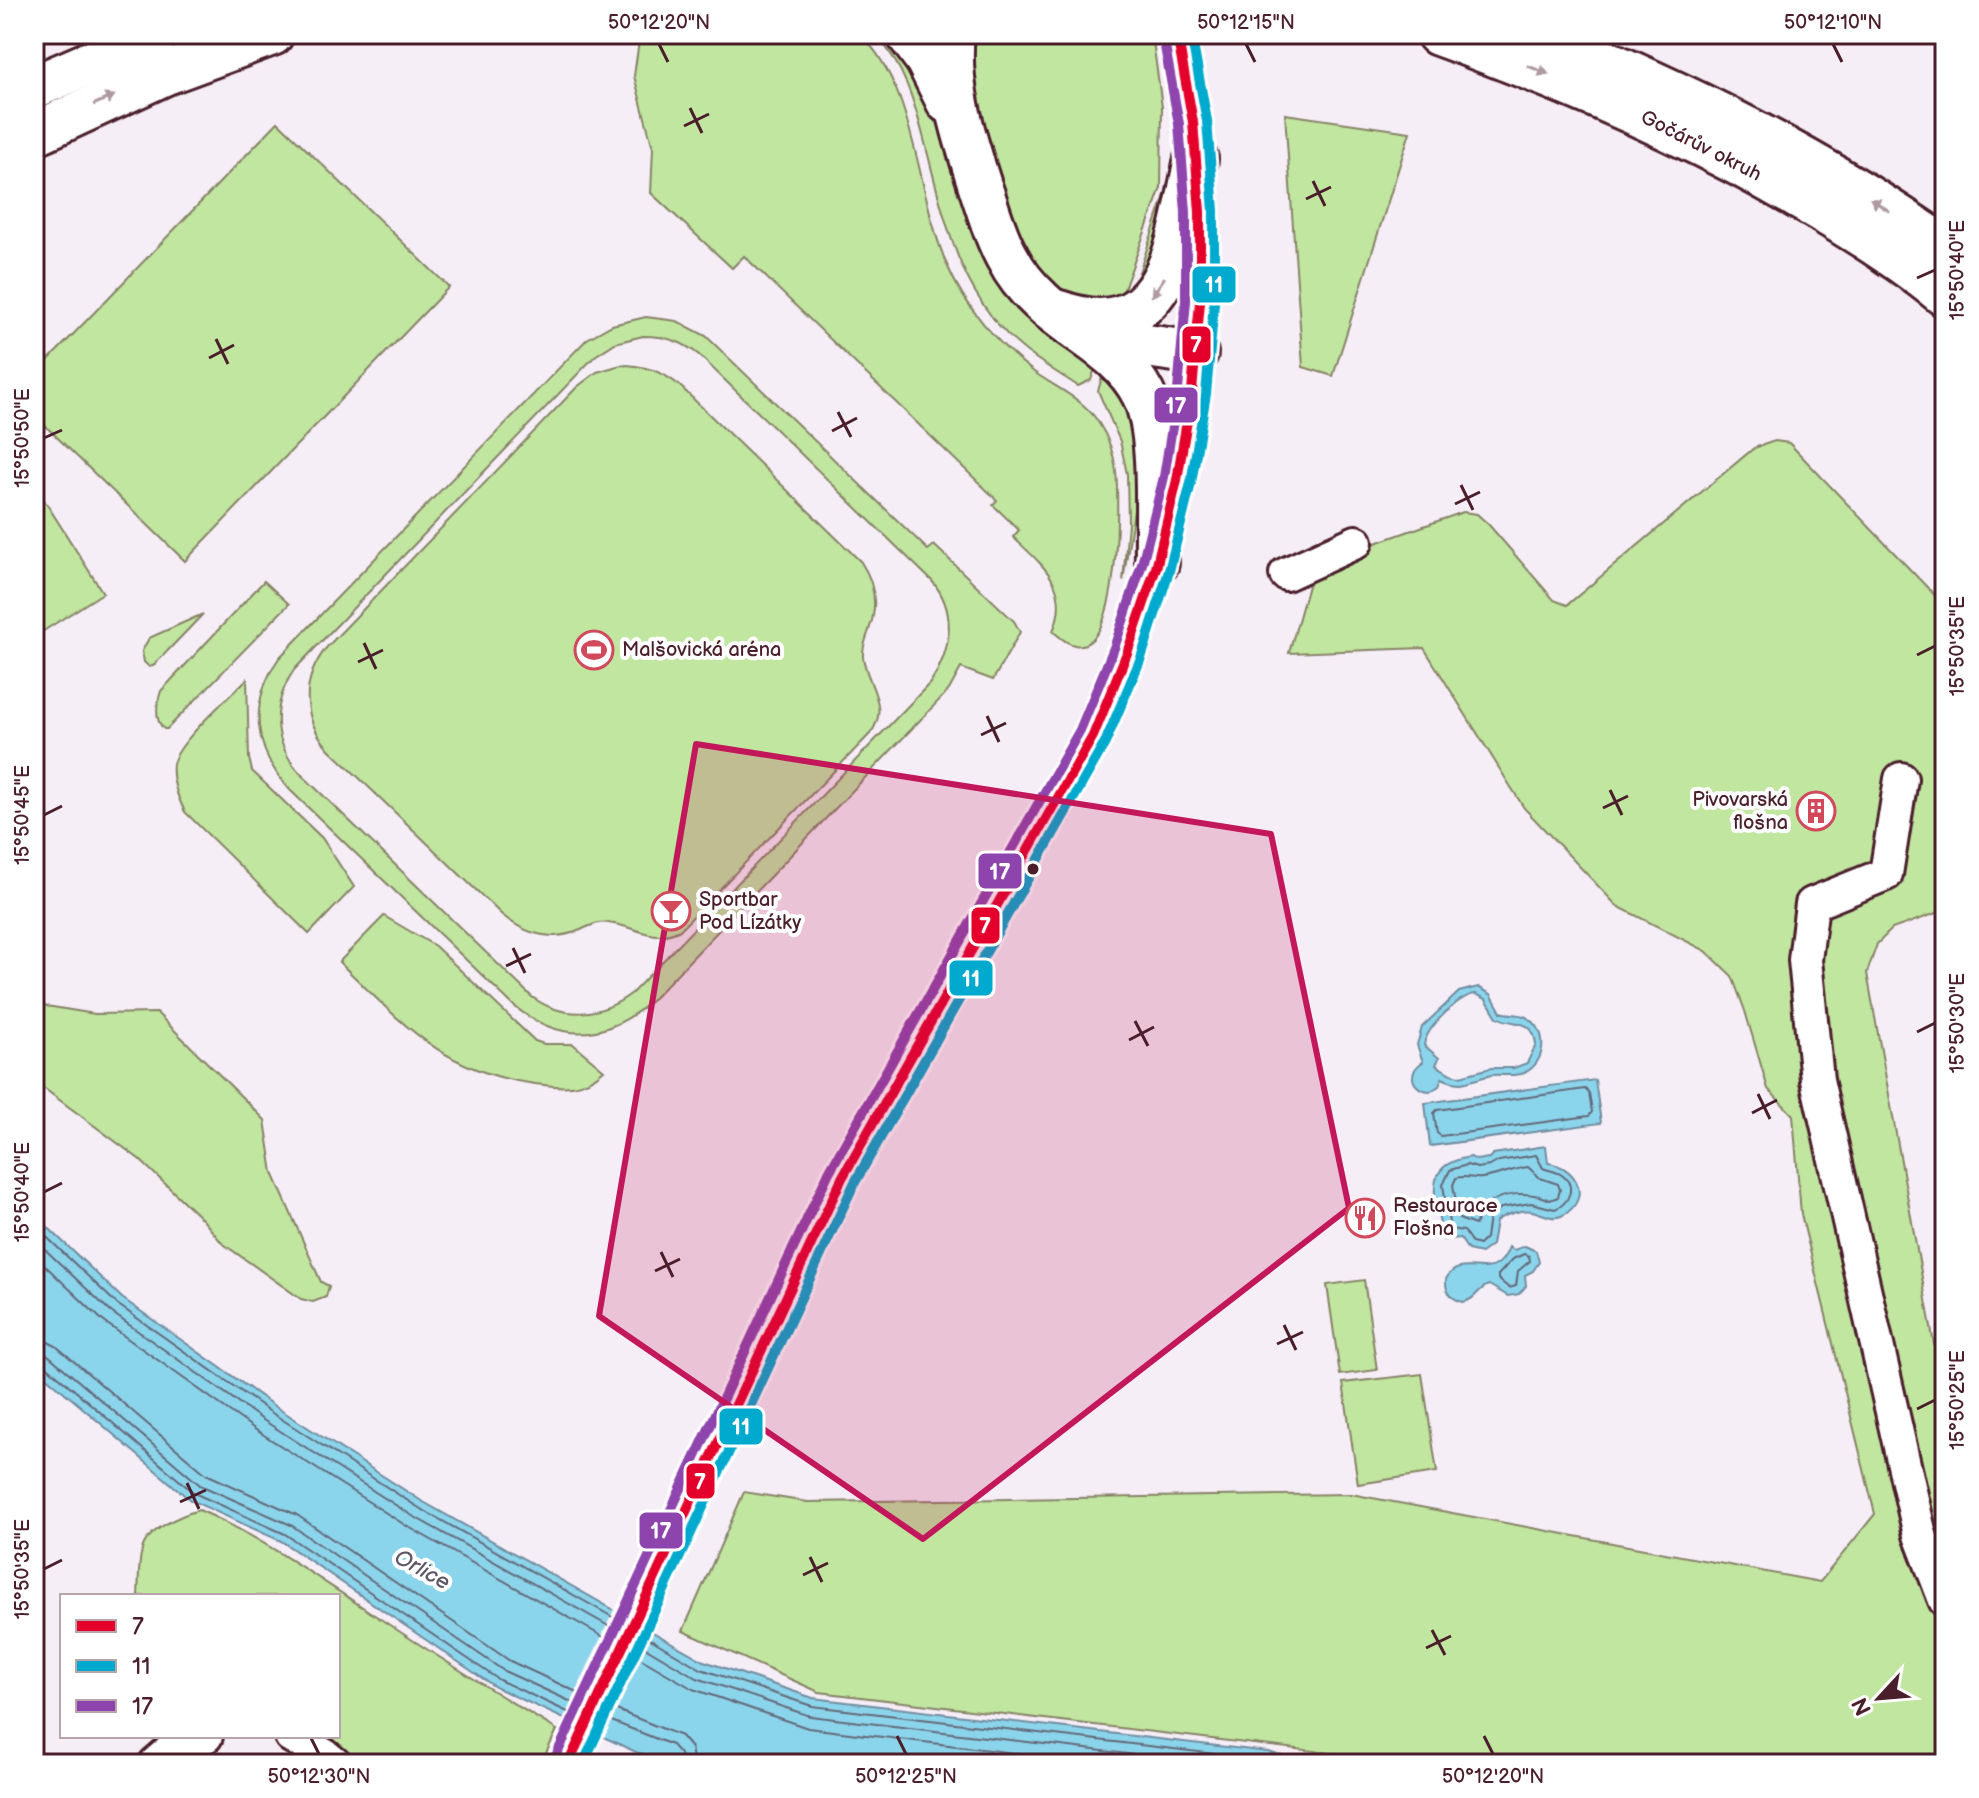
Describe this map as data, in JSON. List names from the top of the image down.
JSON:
{
  "streets": {
    "main road": ["Gočárův okruh"]
  },
  "water": ["Orlice"],
  "places": {
    "sports": ["Malšovická aréna"],
    "building": ["Pivovarská flošna"],
    "bar": ["Sportbar Pod Lízátky"],
    "restaurant": ["Restaurace Flošna"]
  },
  "lines": ["transit line 7", "transit line 11", "transit line 17"],
  "legend": ["7", "11", "17"],
  "north": "bottom left",
  "coordinates": [
    "50°12'20\"N",
    "50°12'15\"N",
    "50°12'10\"N",
    "15°50'40\"E",
    "15°50'50\"E",
    "15°50'35\"E",
    "15°50'45\"E",
    "15°50'30\"E",
    "15°50'25\"E",
    "50°12'30\"N",
    "50°12'25\"N"
  ]
}
